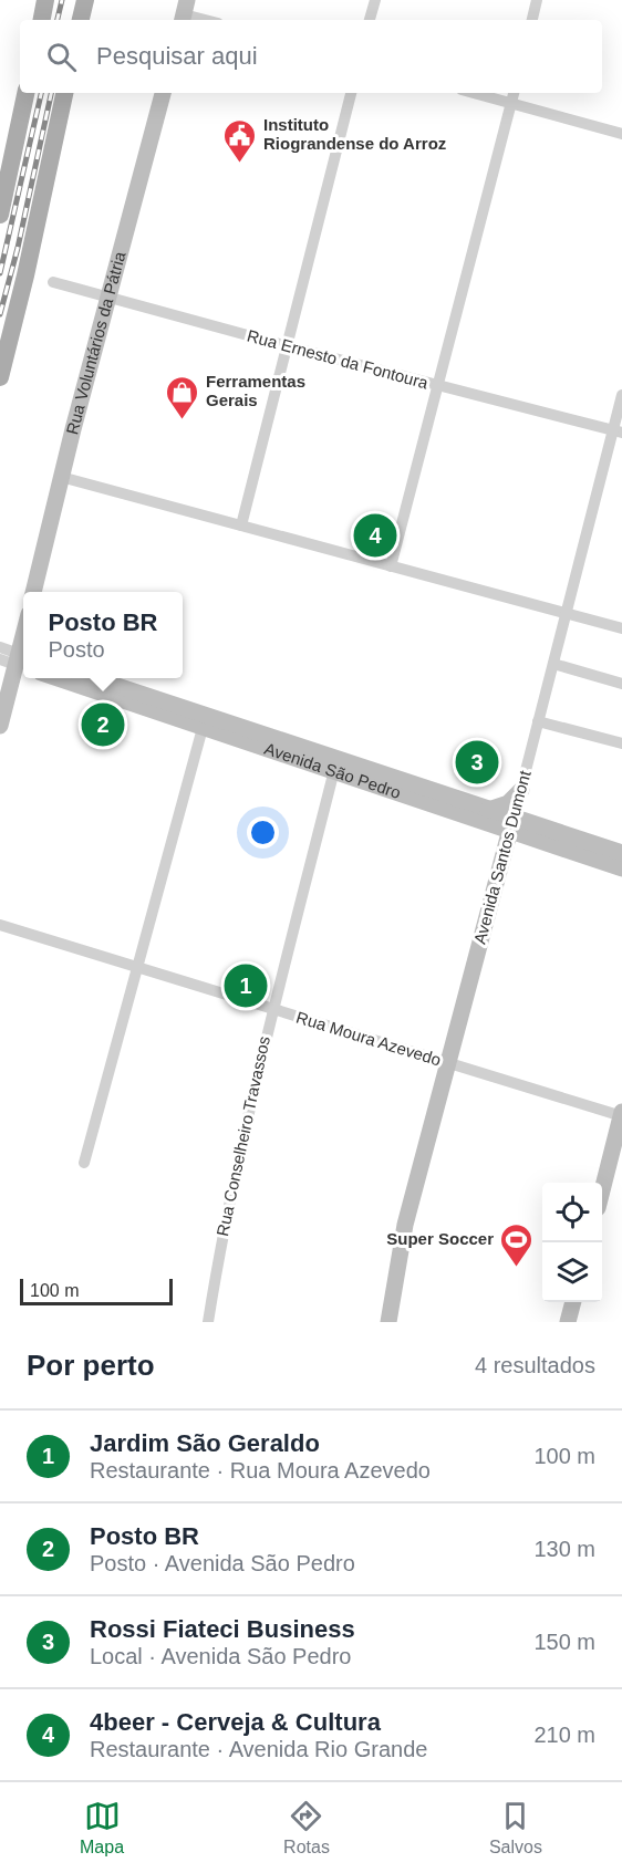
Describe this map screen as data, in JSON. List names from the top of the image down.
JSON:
{
  "streets": {
    "street": [
      "Rua Voluntários da Pátria",
      "Rua Ernesto da Fontoura",
      "Avenida São Pedro",
      "Avenida Santos Dumont",
      "Rua Moura Azevedo",
      "Rua Conselheiro Travassos"
    ]
  },
  "crossings": [
    ["Rua Voluntários da Pátria", "Rua Ernesto da Fontoura"],
    ["Rua Ernesto da Fontoura", "Avenida Santos Dumont"],
    ["Avenida São Pedro", "Avenida Santos Dumont"],
    ["Avenida São Pedro", "Rua Conselheiro Travassos"],
    ["Avenida Santos Dumont", "Rua Moura Azevedo"],
    ["Rua Moura Azevedo", "Rua Conselheiro Travassos"]
  ],
  "places": {
    "public building": ["Instituto Riograndense do Arroz"],
    "shop": ["Ferramentas Gerais"],
    "sports": ["Super Soccer"]
  },
  "scale_bar": "100 m",
  "page": {
    "search": "Pesquisar aqui",
    "pins": [
      "4",
      "2",
      "3",
      "1"
    ],
    "popup": ["Posto BR", "Posto"],
    "scale": "100 m",
    "heading": ["Por perto", "4 resultados"],
    "list": [
      {
        "mark": "1",
        "name": "Jardim São Geraldo",
        "note": "Restaurante · Rua Moura Azevedo",
        "value": "100 m"
      },
      {
        "mark": "2",
        "name": "Posto BR",
        "note": "Posto · Avenida São Pedro",
        "value": "130 m"
      },
      {
        "mark": "3",
        "name": "Rossi Fiateci Business",
        "note": "Local · Avenida São Pedro",
        "value": "150 m"
      },
      {
        "mark": "4",
        "name": "4beer - Cerveja & Cultura",
        "note": "Restaurante · Avenida Rio Grande",
        "value": "210 m"
      }
    ],
    "nav": ["Mapa", "Rotas", "Salvos"]
  }
}
